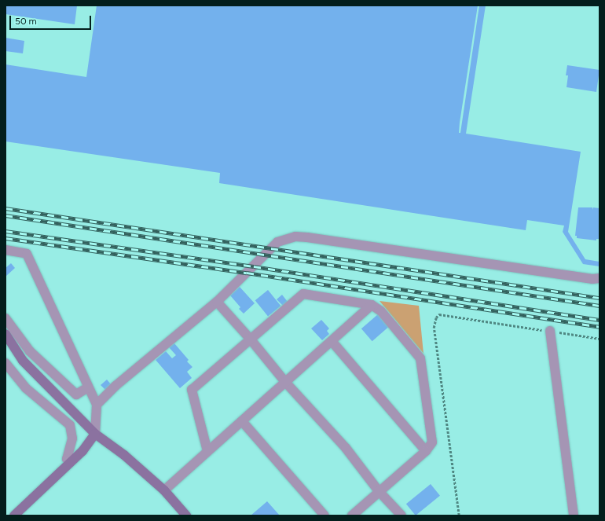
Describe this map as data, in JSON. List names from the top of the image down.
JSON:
{
  "scale_bar": "50 m"
}
